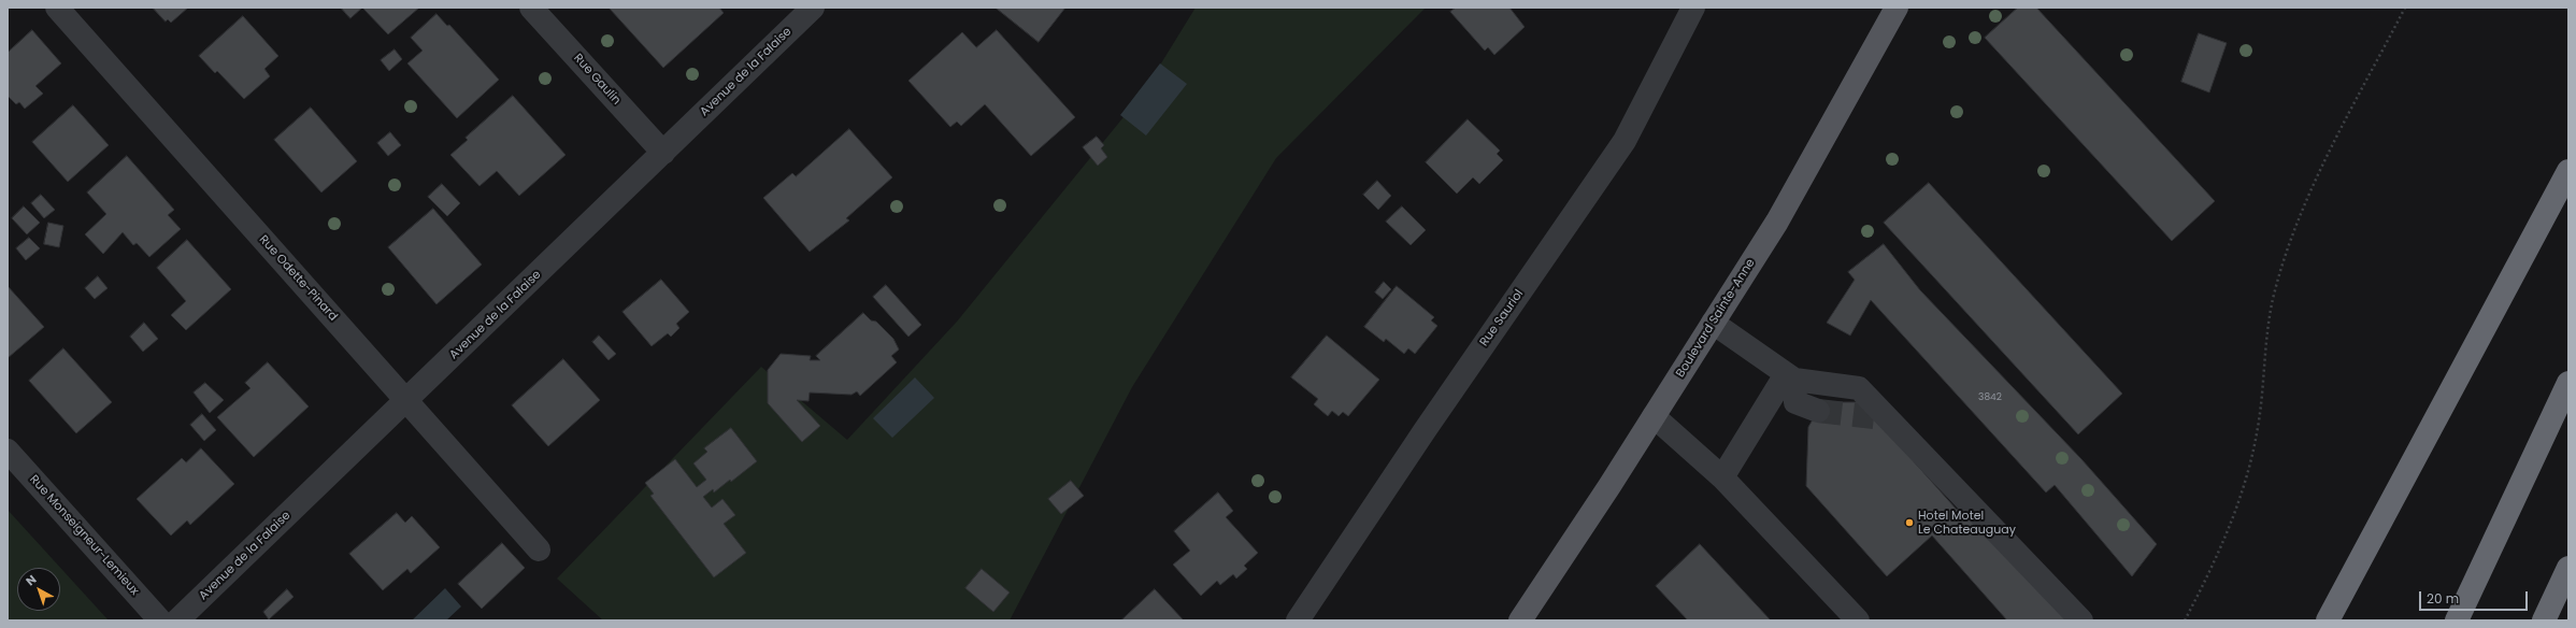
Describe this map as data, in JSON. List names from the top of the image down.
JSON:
{
  "streets": {
    "main road": ["Boulevard Sainte-Anne"],
    "street": [
      "Avenue de la Falaise",
      "Rue Gaulin",
      "Rue Odette-Pinard",
      "Rue Sauriol",
      "Rue Monseigneur-Lemieux"
    ]
  },
  "crossings": [
    ["Avenue de la Falaise", "Rue Gaulin"],
    ["Avenue de la Falaise", "Rue Odette-Pinard"]
  ],
  "places": ["Hotel Motel Le Chateauguay"],
  "house_numbers": ["3842"],
  "scale_bar": "20 m",
  "north": "top left"
}
